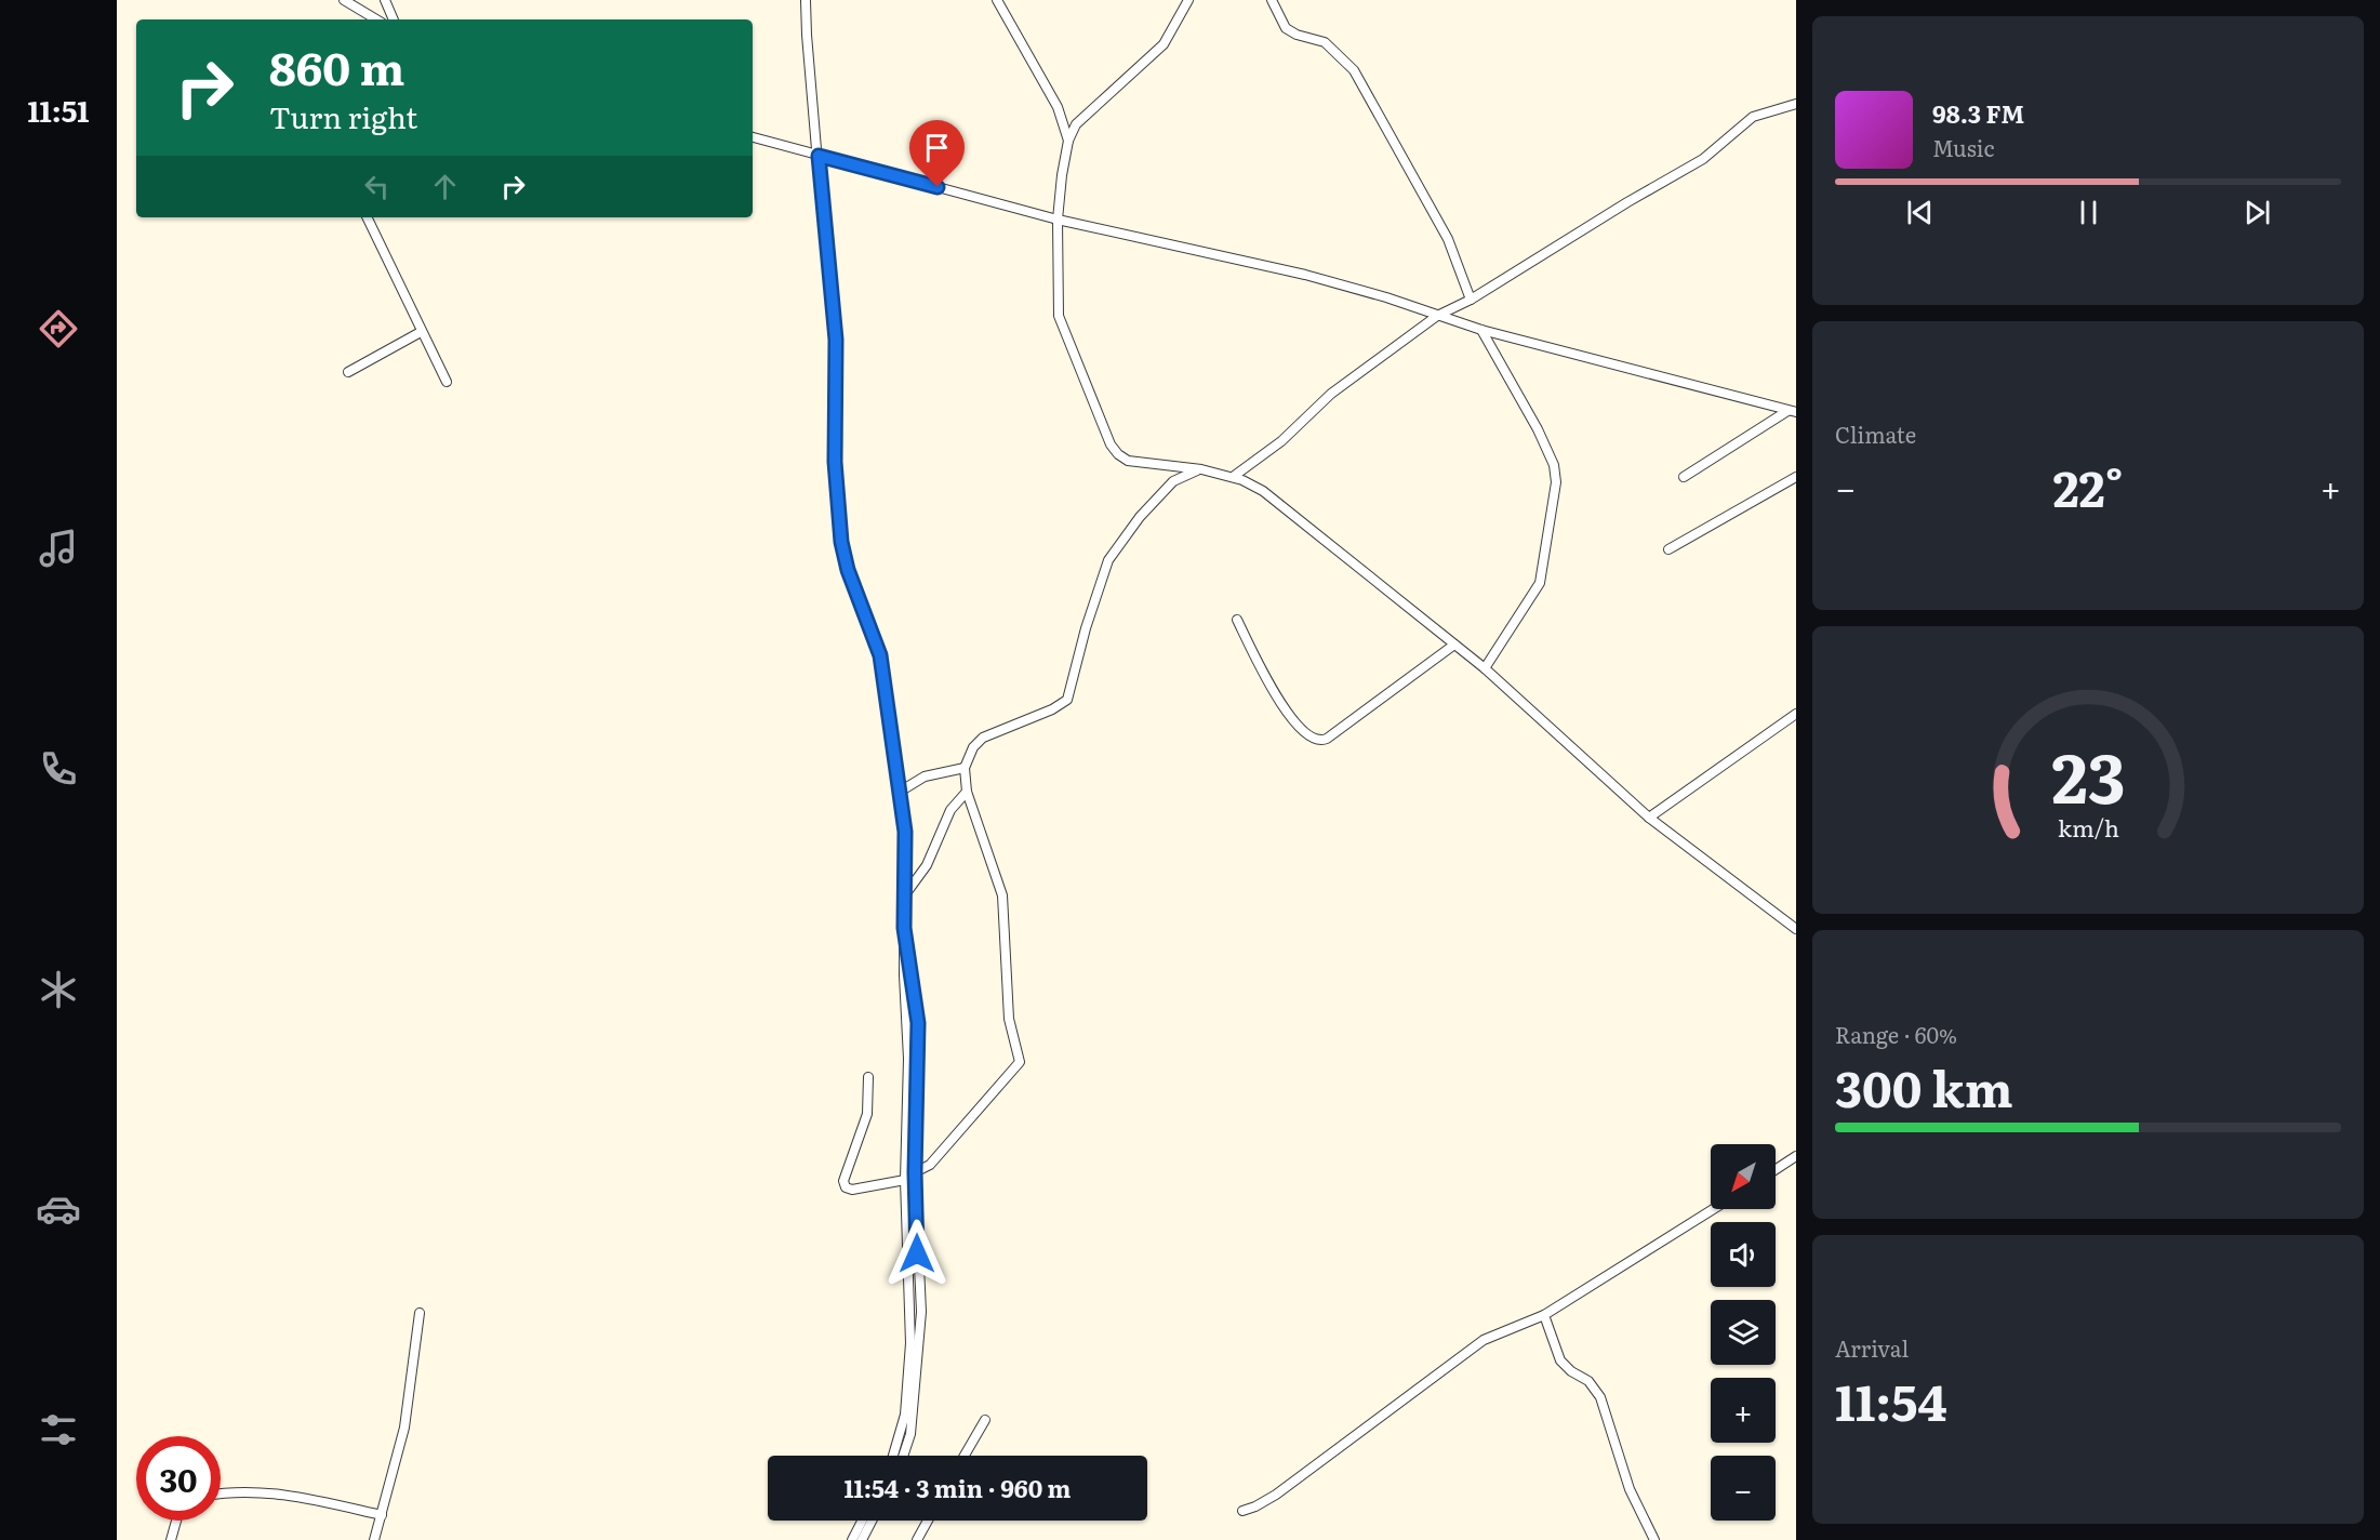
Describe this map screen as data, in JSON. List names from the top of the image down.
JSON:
{
  "north": "bottom left",
  "page": {
    "tabs": "11:51",
    "turn": ["860 m", "Turn right"],
    "song": ["98.3 FM", "Music"],
    "tile": [
      "Climate",
      ["Range · 60%", "300 km"],
      ["Arrival", "11:54"]
    ],
    "heat": ["−", "22°", "+"],
    "map_buttons": ["+", "−"],
    "limit": "30",
    "trip": "11:54 · 3 min · 960 m",
    "gauge": ["23", "km/h"]
  }
}
